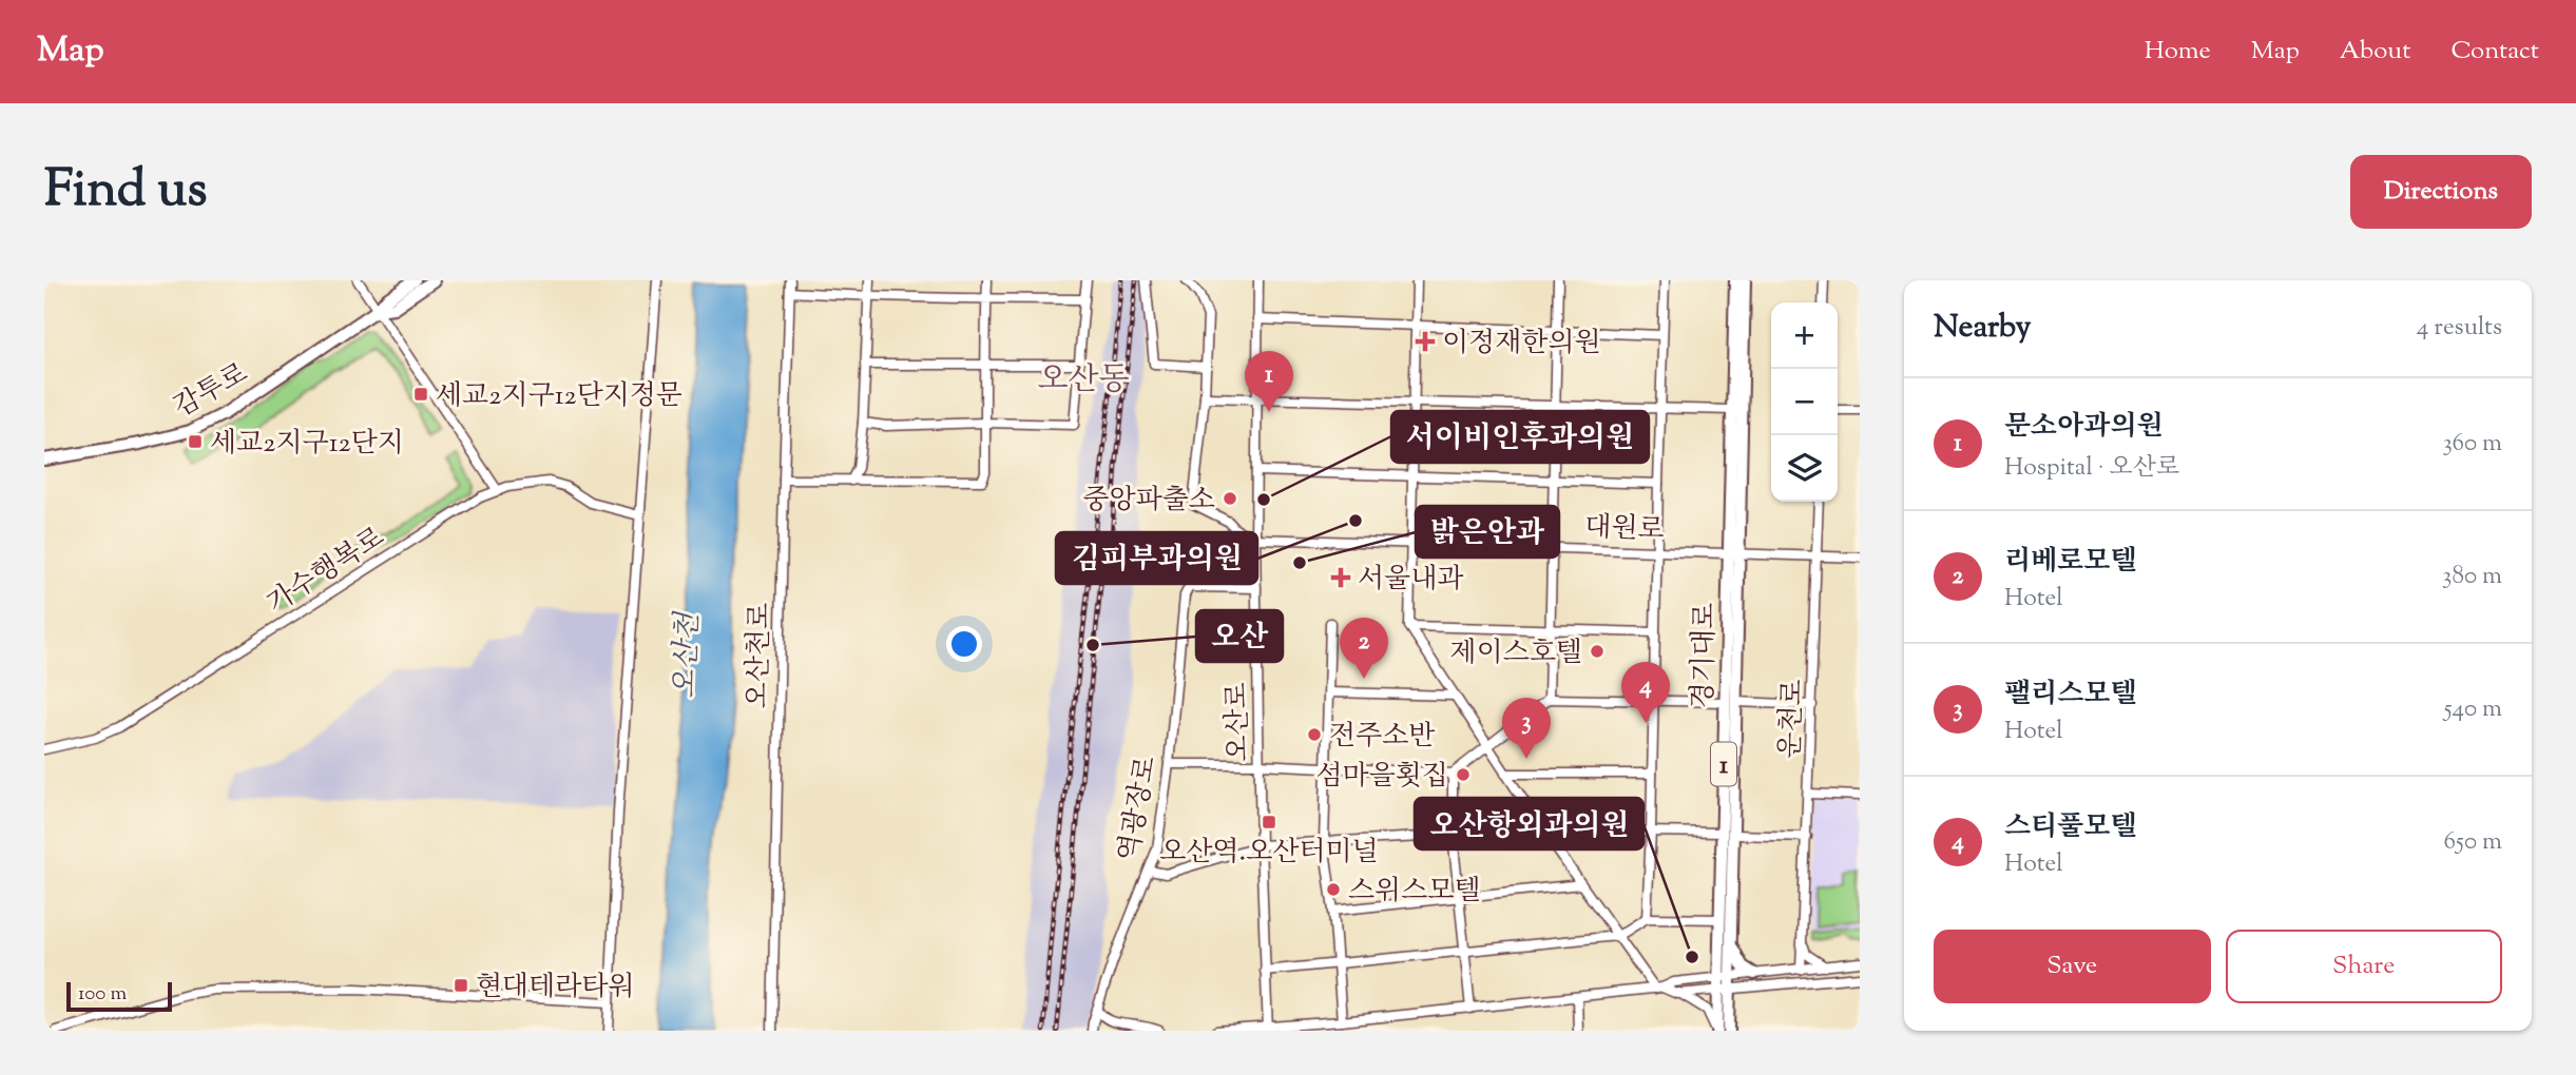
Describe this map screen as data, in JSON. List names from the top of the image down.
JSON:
{
  "streets": {
    "main road": ["감투로", "경기대로", "1"],
    "street": [
      "대원로",
      "가수행복로",
      "오산천로",
      "운천로",
      "오산로",
      "역광장로"
    ]
  },
  "crossings": [
    ["대원로", "경기대로"],
    ["대원로", "운천로"],
    ["대원로", "오산로"],
    ["오산로", "역광장로"]
  ],
  "districts": ["오산동"],
  "water": ["오산천"],
  "places": {
    "health": ["이정재한의원", "서울내과"],
    "transit": [
      "세교2지구12단지정문",
      "세교2지구12단지",
      "오산역.오산터미널",
      "현대테라타워"
    ],
    "other": [
      "중앙파출소",
      "서이비인후과의원",
      "김피부과의원",
      "밝은안과",
      "오산",
      "제이스호텔",
      "전주소반",
      "섬마을횟집",
      "스위스모텔",
      "오산항외과의원"
    ]
  },
  "scale_bar": "100 m",
  "page": {
    "header": "Map",
    "nav": [
      "Home",
      "Map",
      "About",
      "Contact"
    ],
    "title": "Find us",
    "buttons": [
      "Directions",
      ["Save", "Share"]
    ],
    "heading": ["Nearby", "4 results"],
    "map_buttons": ["+", "−"],
    "pins": [
      "1",
      "2",
      "4",
      "3"
    ],
    "list": [
      {
        "mark": "1",
        "name": "문소아과의원",
        "note": "Hospital · 오산로",
        "value": "360 m"
      },
      {
        "mark": "2",
        "name": "리베로모텔",
        "note": "Hotel",
        "value": "380 m"
      },
      {
        "mark": "3",
        "name": "팰리스모텔",
        "note": "Hotel",
        "value": "540 m"
      },
      {
        "mark": "4",
        "name": "스티풀모텔",
        "note": "Hotel",
        "value": "650 m"
      }
    ],
    "scale": "100 m"
  }
}
